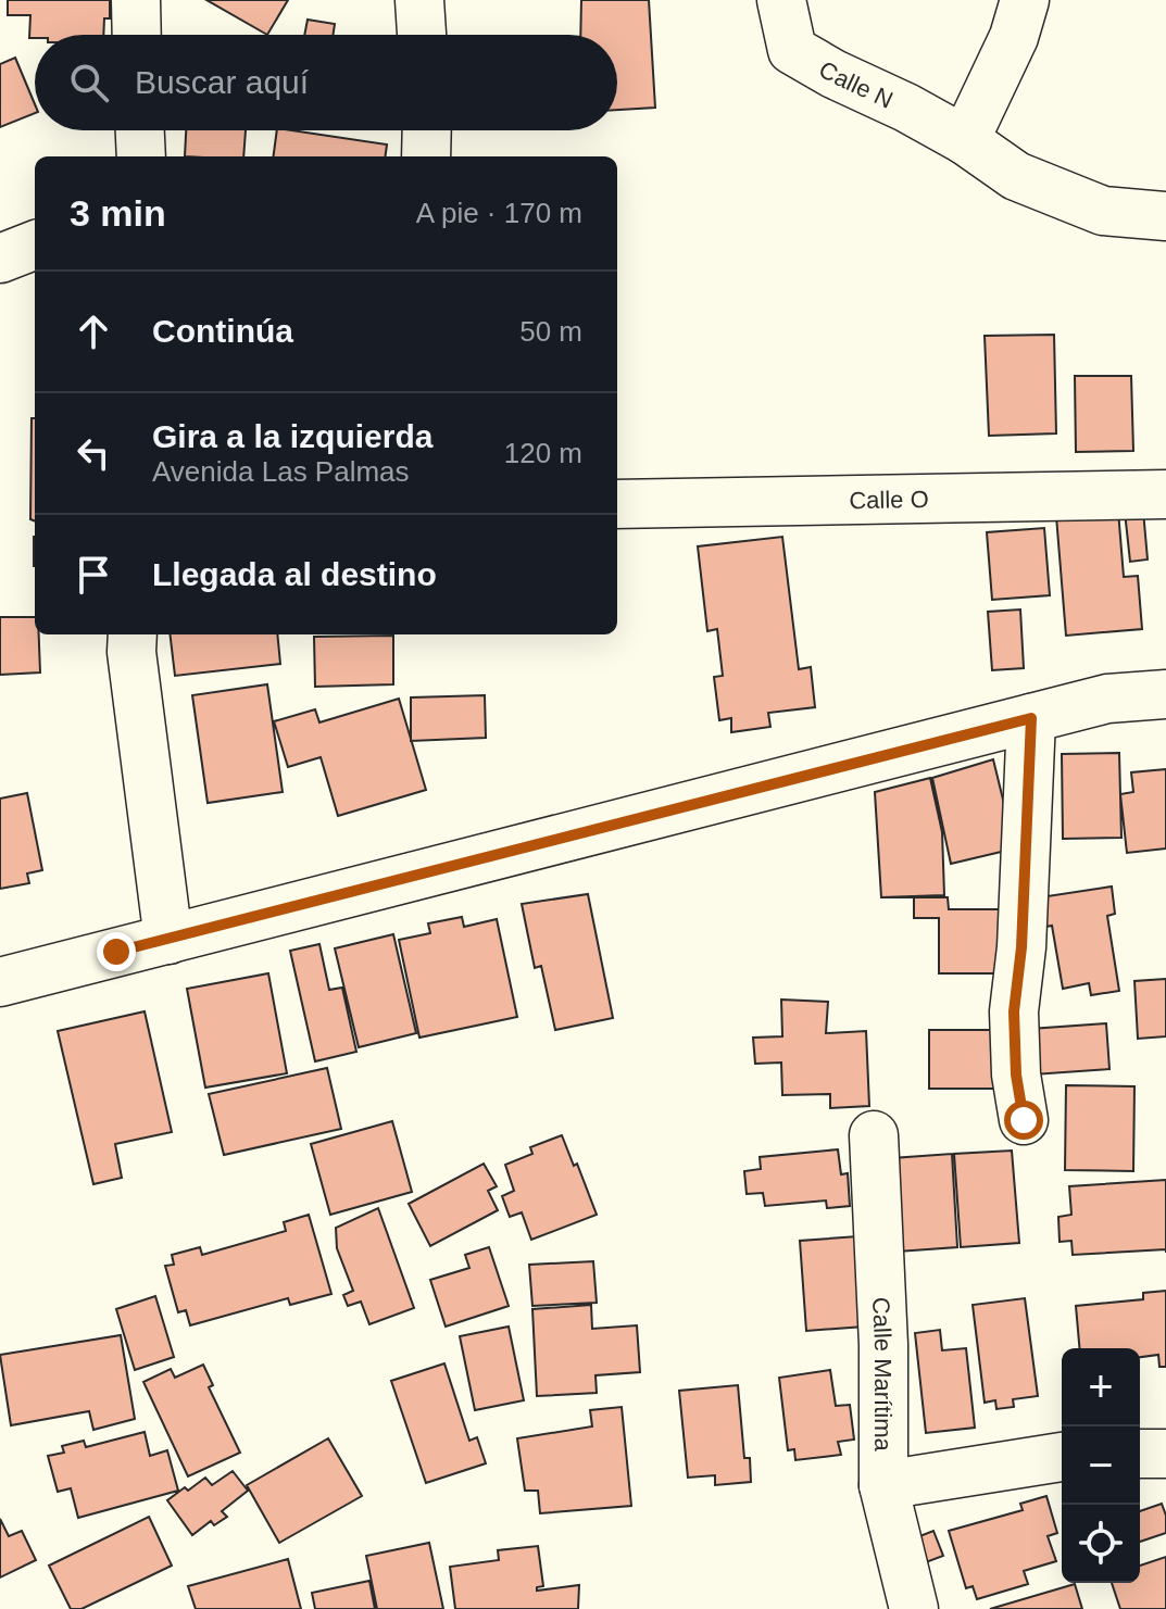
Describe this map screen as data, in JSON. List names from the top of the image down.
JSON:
{
  "streets": {
    "street": ["Calle N", "Calle O", "Calle Marítima"]
  },
  "page": {
    "search": "Buscar aquí",
    "heading": ["3 min", "A pie · 170 m"],
    "list": [
      ["Continúa", "50 m"],
      ["Gira a la izquierda", "Avenida Las Palmas", "120 m"],
      "Llegada al destino"
    ],
    "map_buttons": ["+", "−"]
  }
}
